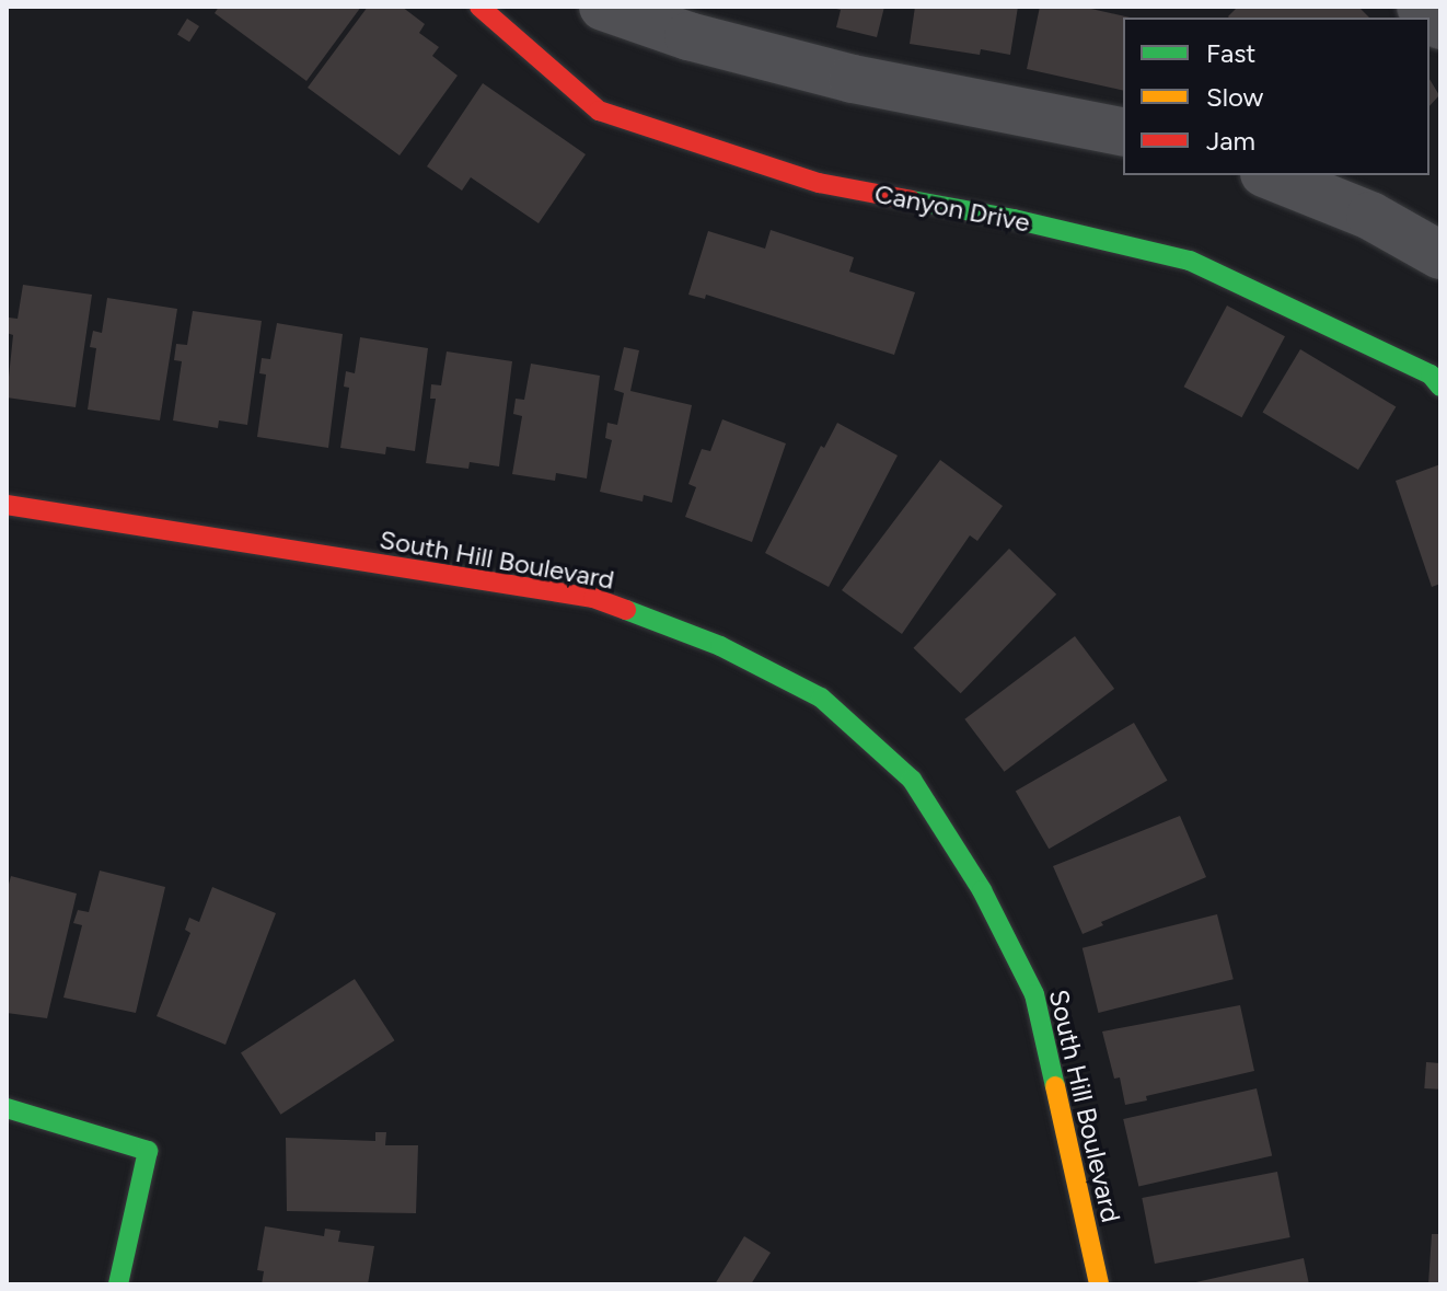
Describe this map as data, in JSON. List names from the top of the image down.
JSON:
{
  "streets": {
    "street": ["Canyon Drive", "South Hill Boulevard"]
  },
  "legend": ["Fast", "Slow", "Jam"]
}
